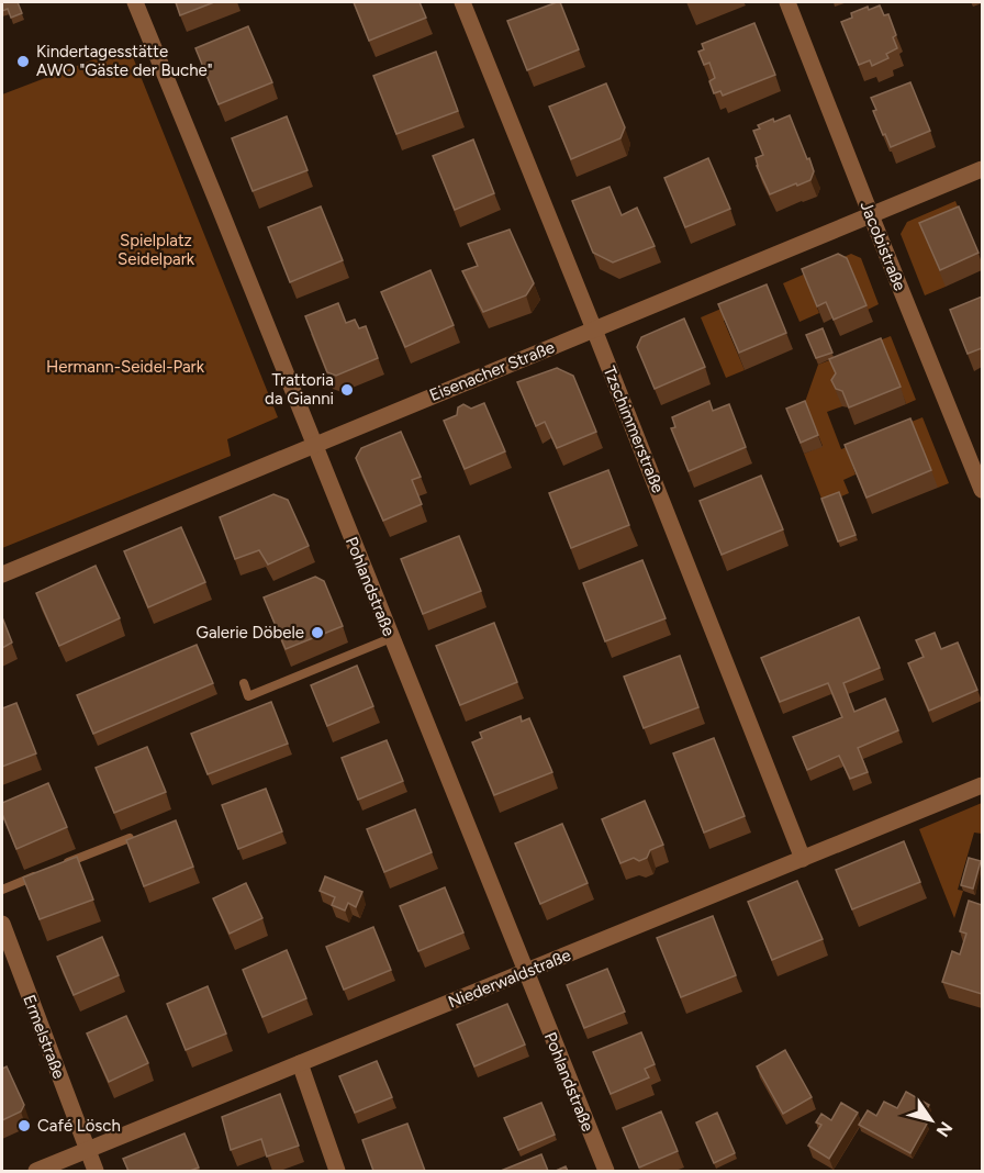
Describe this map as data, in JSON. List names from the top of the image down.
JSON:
{
  "streets": {
    "street": [
      "Jacobistraße",
      "Eisenacher Straße",
      "Tzschimmerstraße",
      "Pohlandstraße",
      "Niederwaldstraße",
      "Ermelstraße"
    ]
  },
  "crossings": [
    ["Jacobistraße", "Eisenacher Straße"],
    ["Eisenacher Straße", "Tzschimmerstraße"],
    ["Eisenacher Straße", "Pohlandstraße"],
    ["Tzschimmerstraße", "Niederwaldstraße"],
    ["Pohlandstraße", "Niederwaldstraße"],
    ["Niederwaldstraße", "Ermelstraße"]
  ],
  "parks": ["Spielplatz Seidelpark", "Hermann-Seidel-Park"],
  "places": [
    "Kindertagesstätte AWO \"Gäste der Buche\"",
    "Trattoria da Gianni",
    "Galerie Döbele",
    "Café Lösch"
  ],
  "north": "bottom right"
}
